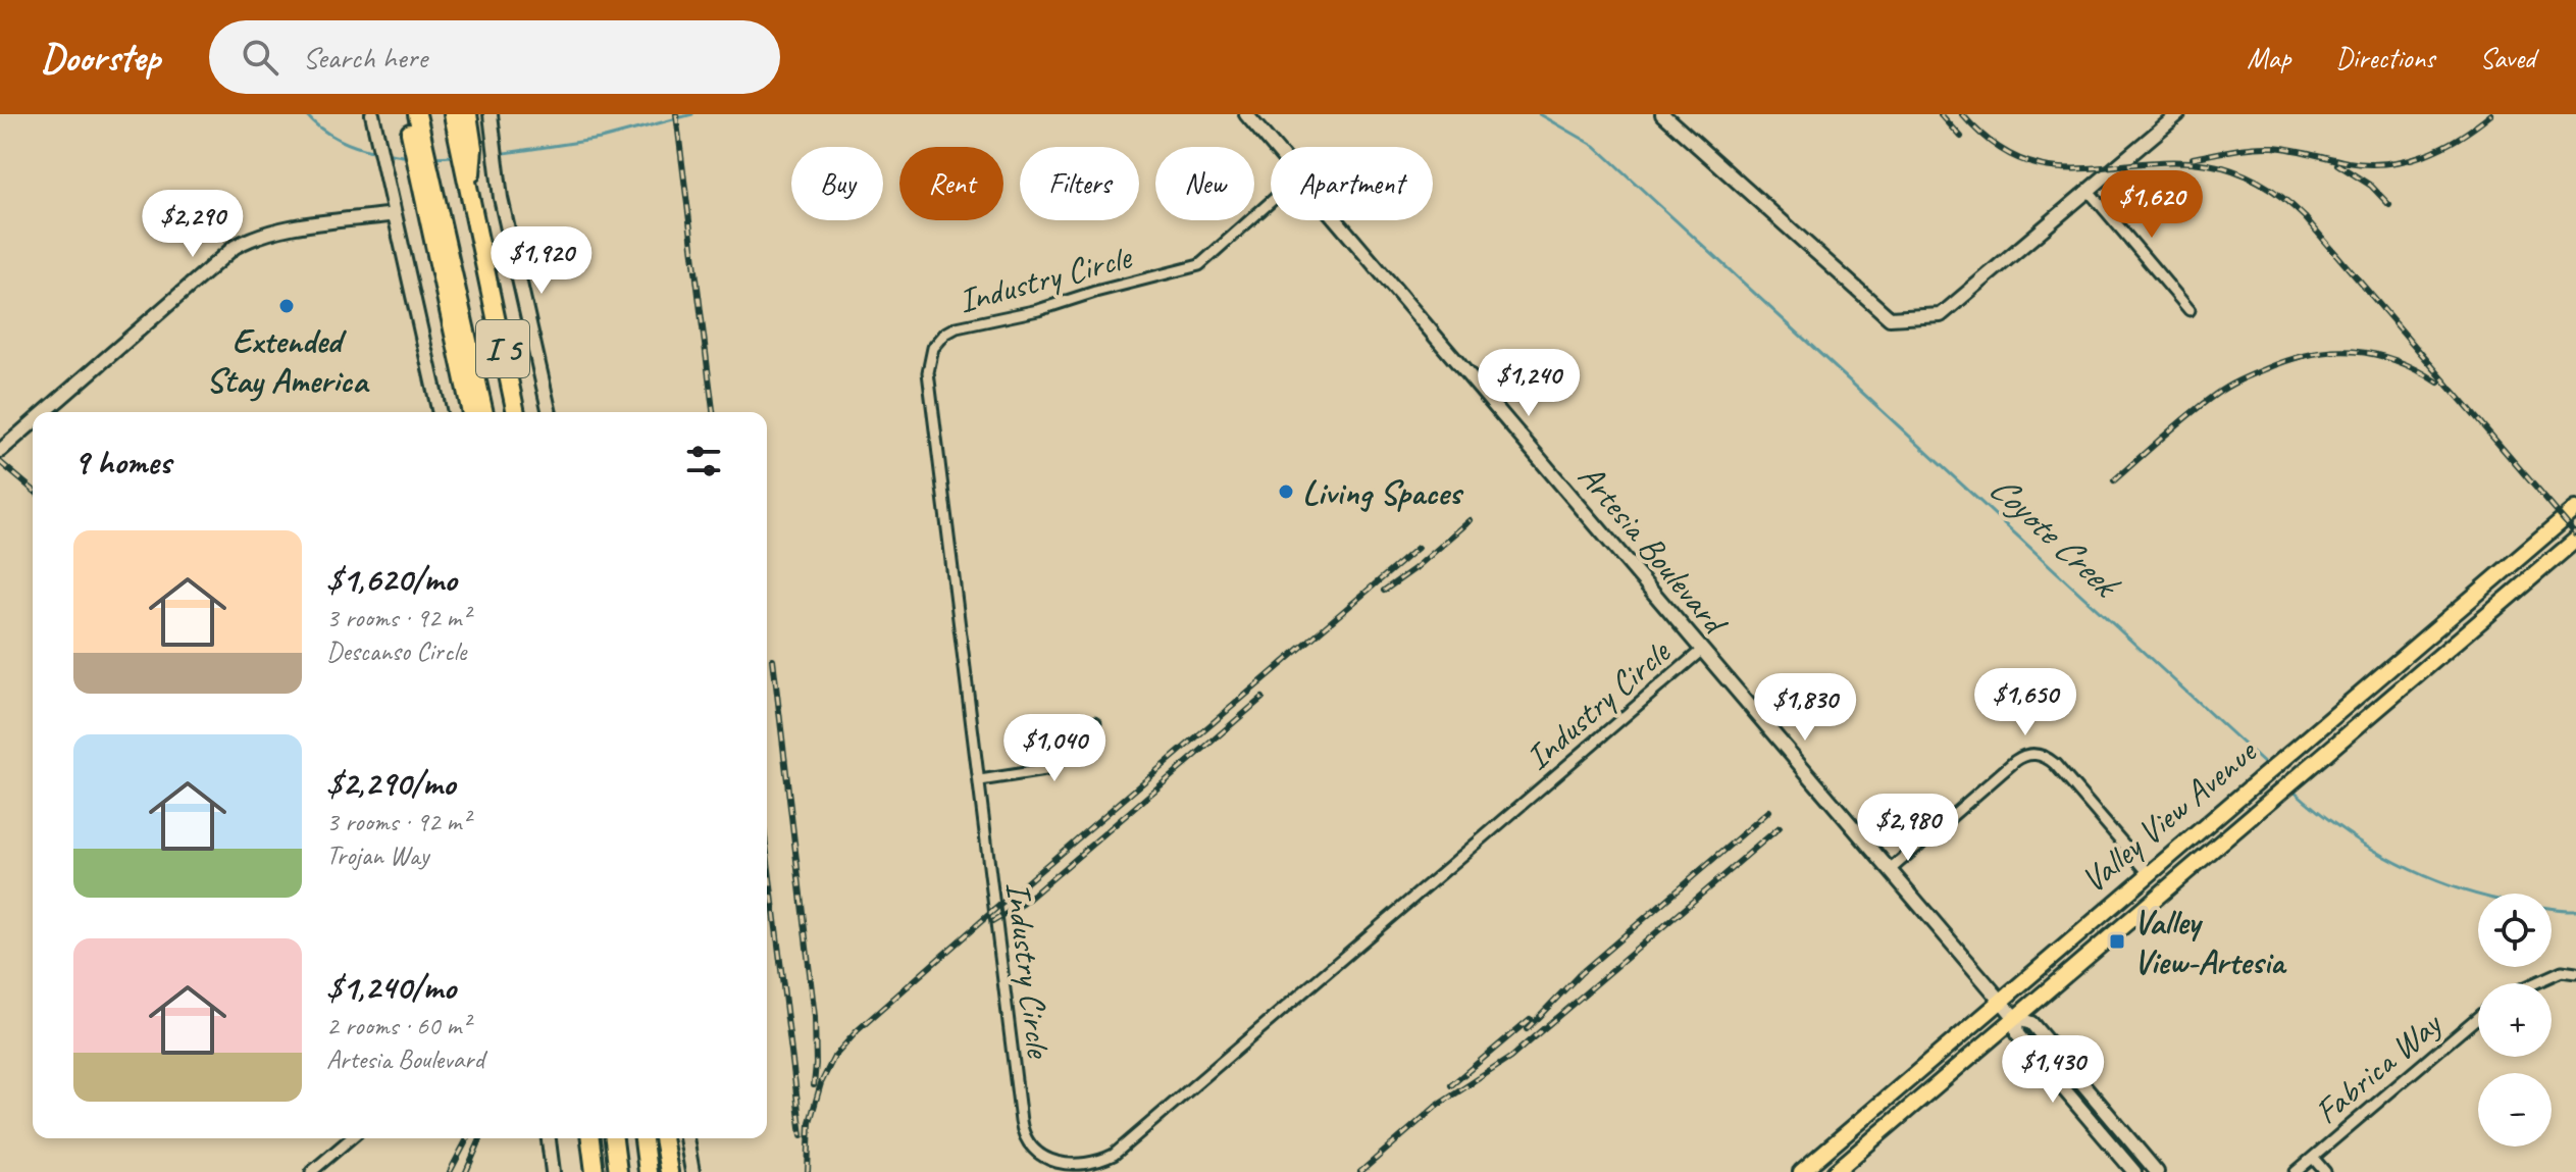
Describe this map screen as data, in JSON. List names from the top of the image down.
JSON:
{
  "streets": {
    "highway": ["I 5"],
    "main road": ["Valley View Avenue"],
    "street": ["Industry Circle", "Artesia Boulevard", "Fabrica Way"]
  },
  "crossings": [
    ["Industry Circle", "Artesia Boulevard"],
    ["Artesia Boulevard", "Valley View Avenue"]
  ],
  "water": ["Coyote Creek"],
  "places": {
    "other": ["Extended Stay America", "Living Spaces"],
    "transit": ["Valley View-Artesia"]
  },
  "page": {
    "header": "Doorstep",
    "search": "Search here",
    "nav": ["Map", "Directions", "Saved"],
    "chip": [
      "Buy",
      "Rent",
      "Filters",
      "New",
      "Apartment"
    ],
    "price": [
      "$1,620",
      "$2,290",
      "$1,920",
      "$1,240",
      "$1,650",
      "$1,830",
      "$1,040",
      "$2,980",
      "$1,430"
    ],
    "heading": "9 homes",
    "list": [
      {
        "name": "$1,620/mo",
        "note": "3 rooms · 92 m² · Descanso Circle"
      },
      {
        "name": "$2,290/mo",
        "note": "3 rooms · 92 m² · Trojan Way"
      },
      {
        "name": "$1,240/mo",
        "note": "2 rooms · 60 m² · Artesia Boulevard"
      }
    ],
    "map_buttons": ["+", "−"]
  }
}
